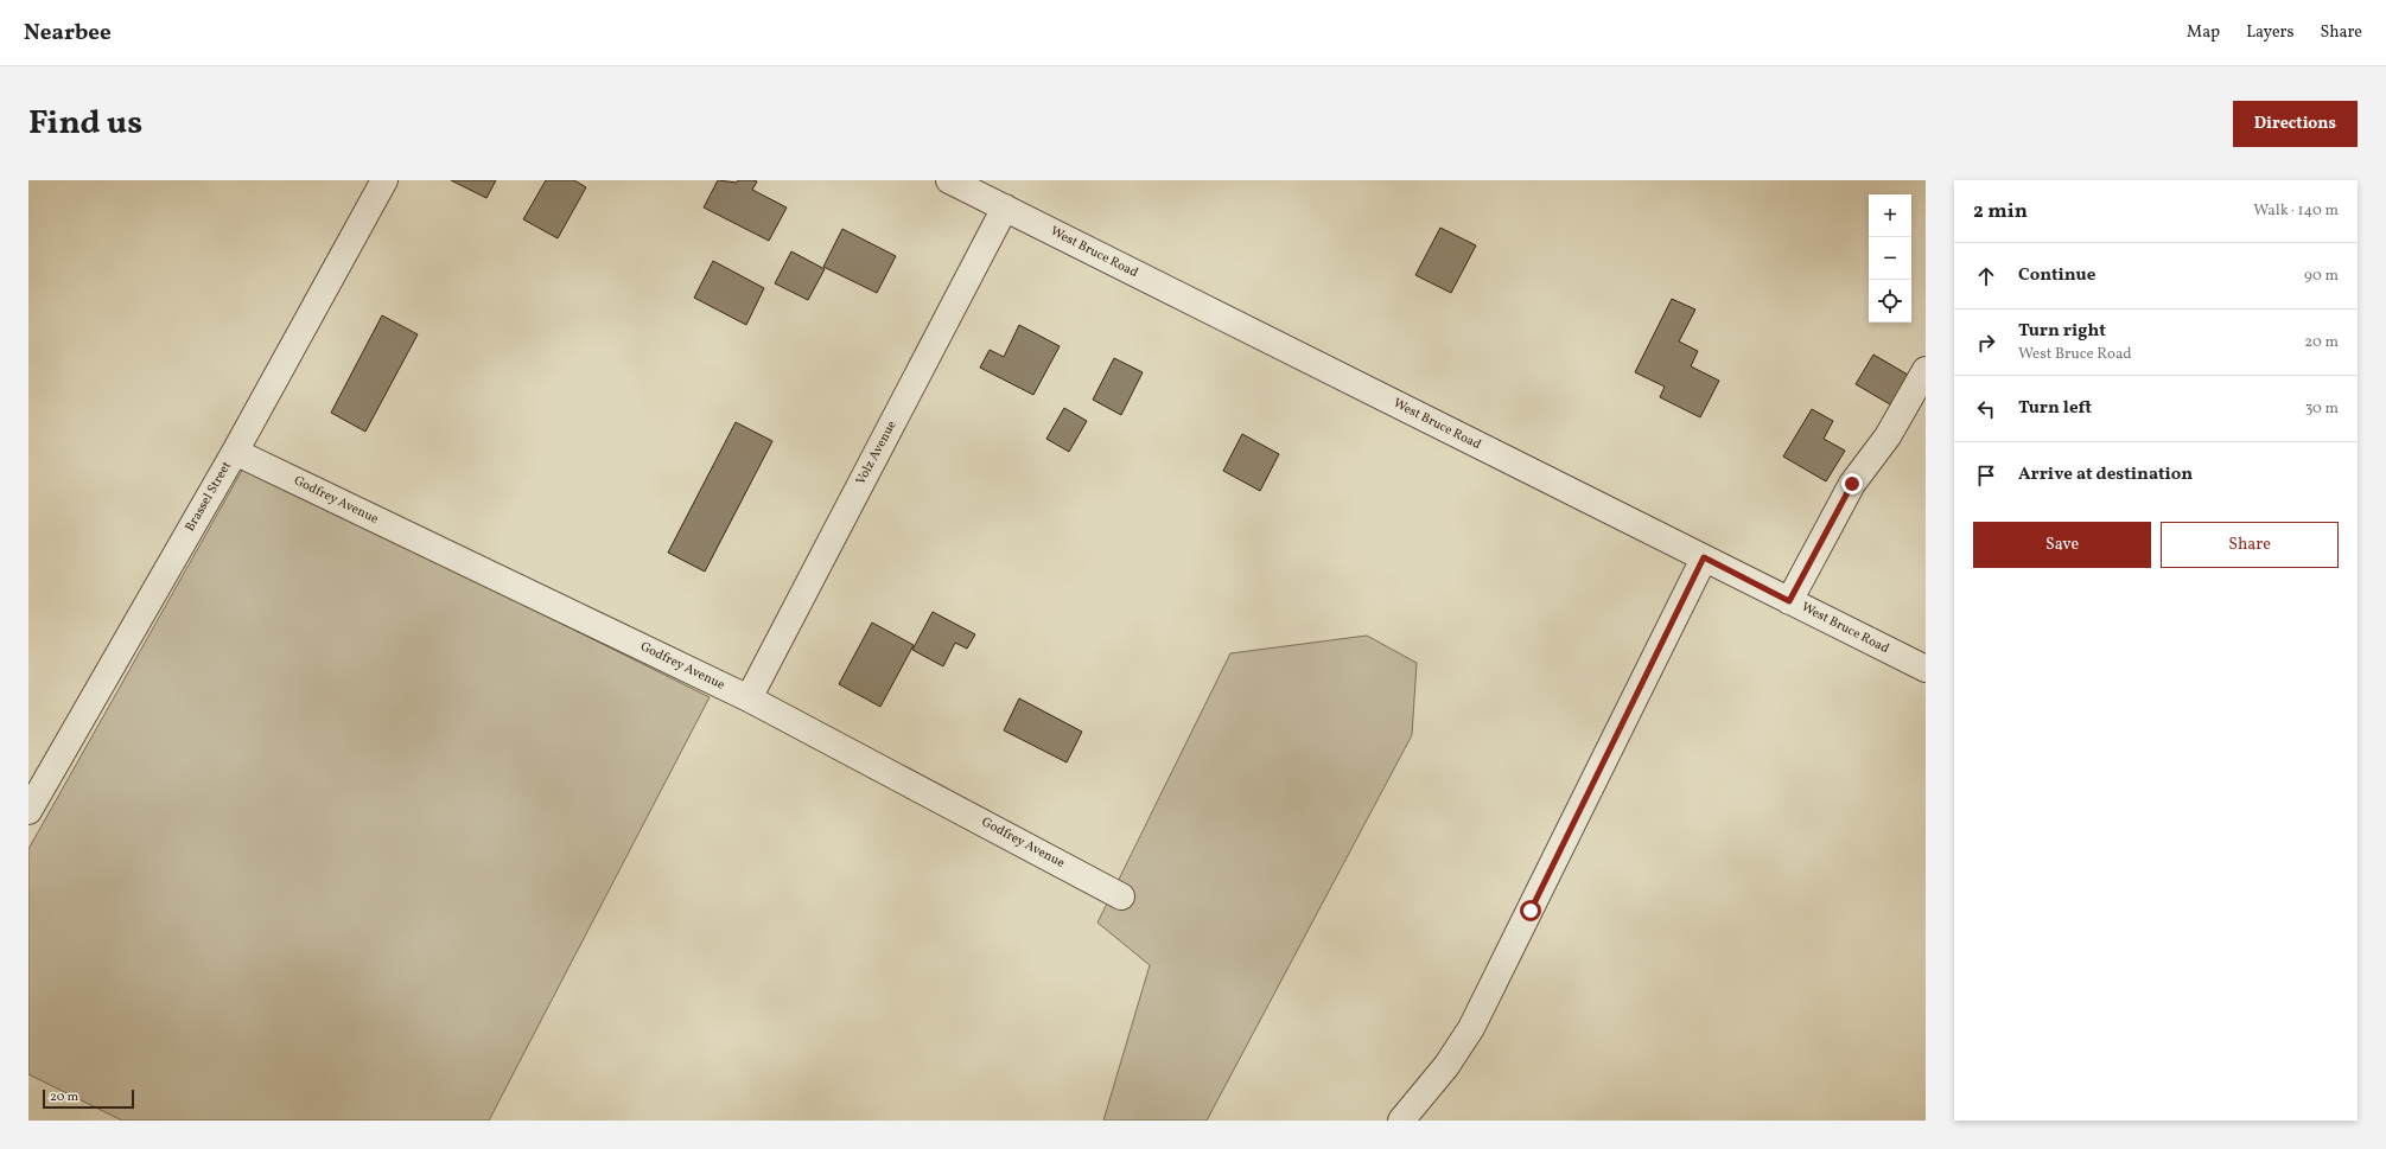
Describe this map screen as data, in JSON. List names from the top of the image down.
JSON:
{
  "streets": {
    "street": [
      "West Bruce Road",
      "Volz Avenue",
      "Brassel Street",
      "Godfrey Avenue"
    ]
  },
  "crossings": [
    ["West Bruce Road", "Volz Avenue"],
    ["Volz Avenue", "Godfrey Avenue"],
    ["Brassel Street", "Godfrey Avenue"]
  ],
  "scale_bar": "20 m",
  "page": {
    "header": "Nearbee",
    "nav": ["Map", "Layers", "Share"],
    "title": "Find us",
    "buttons": [
      "Directions",
      ["Save", "Share"]
    ],
    "heading": ["2 min", "Walk · 140 m"],
    "map_buttons": ["+", "−"],
    "list": [
      ["Continue", "90 m"],
      ["Turn right", "West Bruce Road", "20 m"],
      ["Turn left", "30 m"],
      "Arrive at destination"
    ],
    "scale": "20 m"
  }
}
